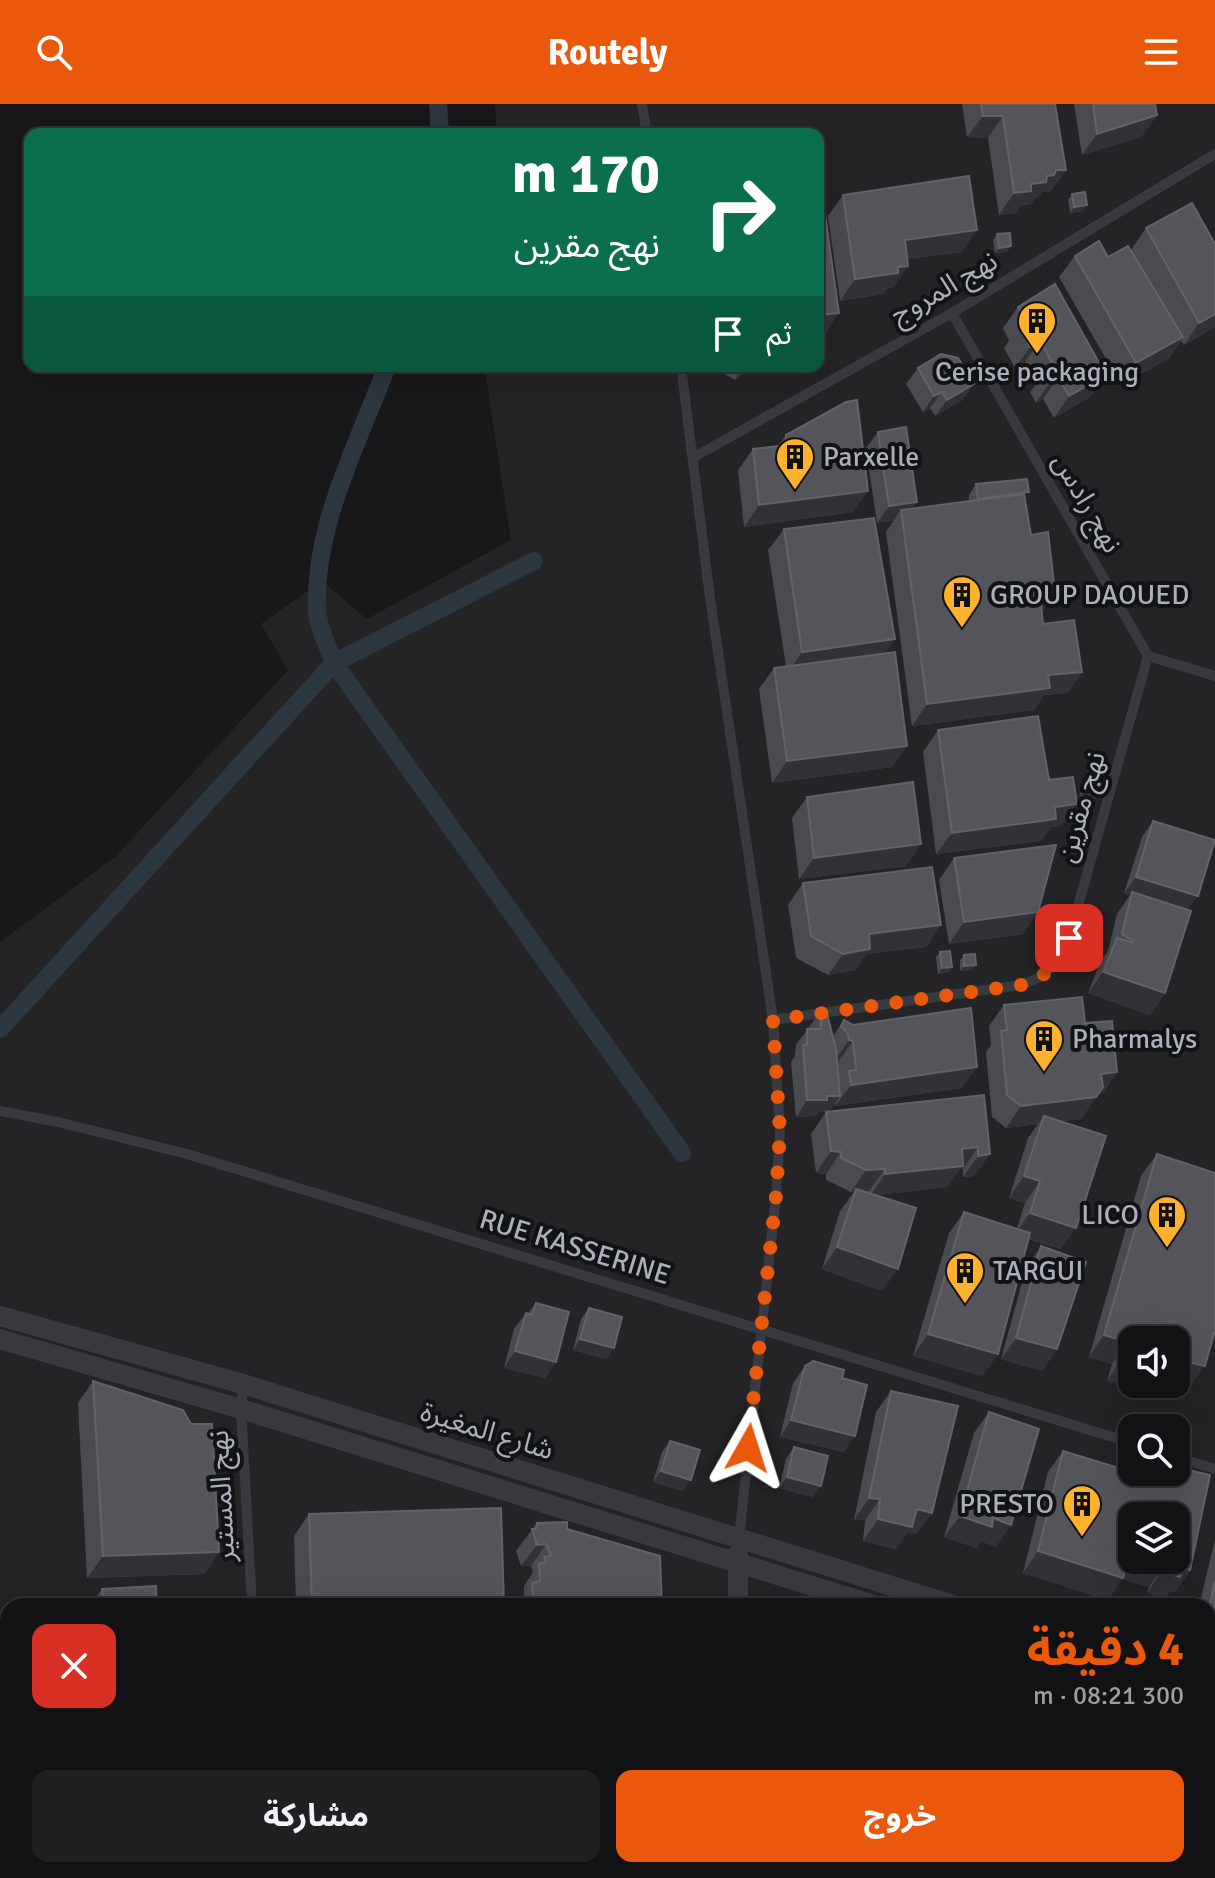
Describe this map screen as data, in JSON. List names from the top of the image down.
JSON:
{
  "streets": {
    "street": ["شارع المغيرة"],
    "lane": [
      "نهج المروج",
      "نهج رادس",
      "نهج مقرين",
      "RUE KASSERINE",
      "نهج المستير"
    ]
  },
  "crossings": [
    ["نهج المروج", "نهج رادس"],
    ["نهج رادس", "نهج مقرين"],
    ["شارع المغيرة", "نهج المستير"]
  ],
  "places": {
    "building": [
      "Cerise packaging",
      "Parxelle",
      "GROUP DAOUED",
      "Pharmalys",
      "LICO",
      "TARGUI",
      "PRESTO"
    ]
  },
  "page": {
    "header": "Routely",
    "turn": ["170 m", "نهج مقرين"],
    "then": "ثم",
    "heading": ["4 دقيقة", "300 m · 08:21"],
    "buttons": ["خروج", "مشاركة"]
  }
}
